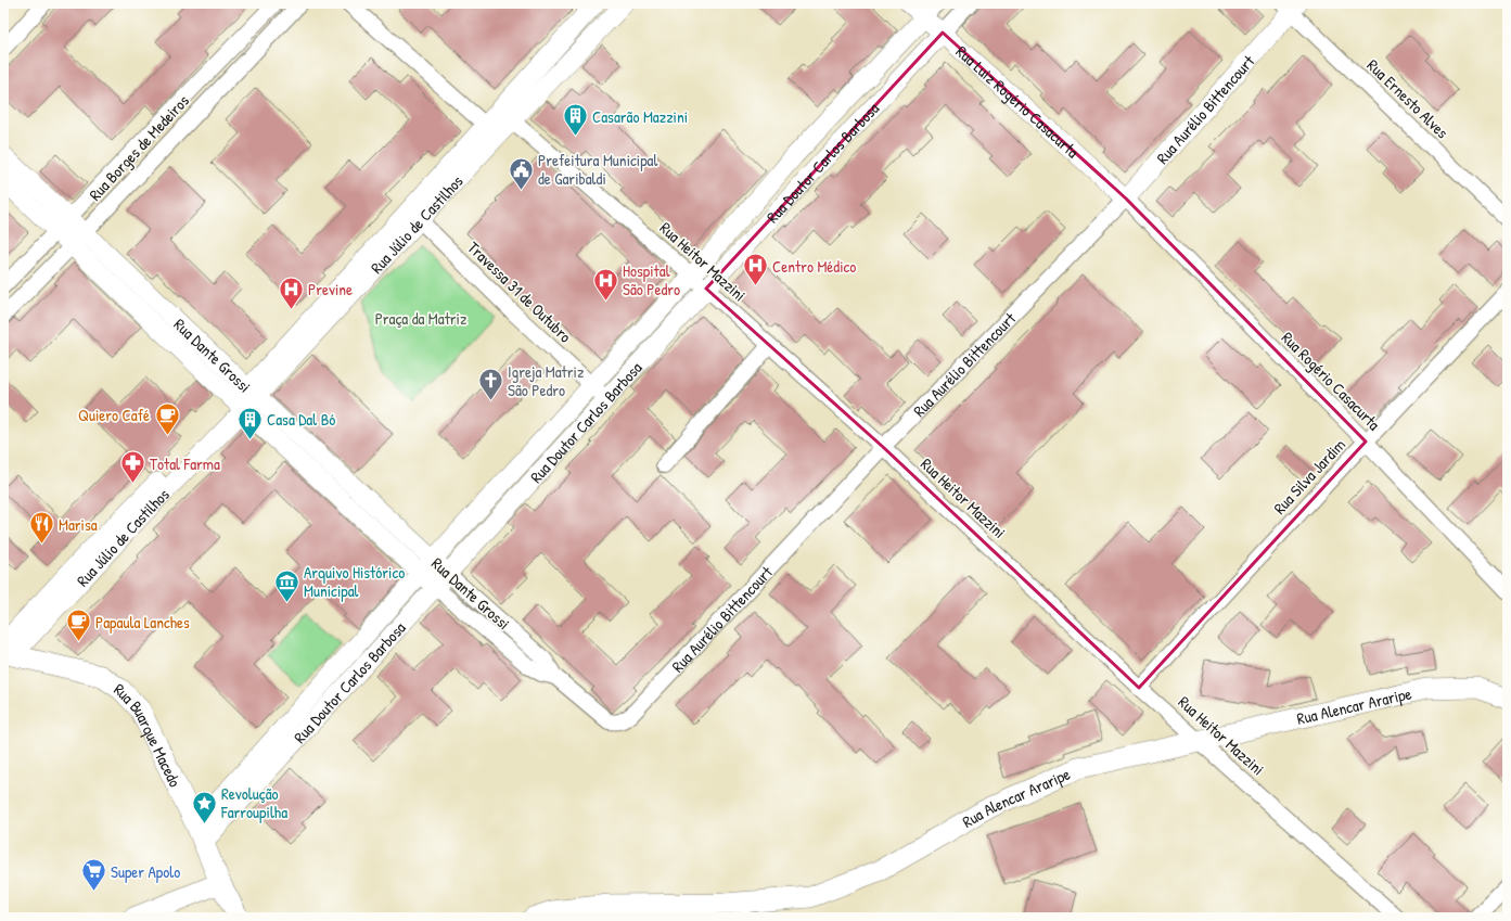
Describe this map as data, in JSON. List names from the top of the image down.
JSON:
{
  "streets": {
    "main road": ["Rua Alencar Araripe", "Rua Buarque Macedo"],
    "street": [
      "Rua Ernesto Alves",
      "Rua Luiz Rogério Casacurta",
      "Rua Aurélio Bittencourt",
      "Rua Borges de Medeiros",
      "Rua Doutor Carlos Barbosa",
      "Rua Júlio de Castilhos",
      "Rua Heitor Mazzini",
      "Travessa 31 de Outubro",
      "Rua Dante Grossi",
      "Rua Rogério Casacurta",
      "Rua Silva Jardim"
    ]
  },
  "crossings": [
    ["Rua Ernesto Alves", "Rua Aurélio Bittencourt"],
    ["Rua Luiz Rogério Casacurta", "Rua Aurélio Bittencourt"],
    ["Rua Luiz Rogério Casacurta", "Rua Doutor Carlos Barbosa"],
    ["Rua Luiz Rogério Casacurta", "Rua Rogério Casacurta"],
    ["Rua Aurélio Bittencourt", "Rua Heitor Mazzini"],
    ["Rua Aurélio Bittencourt", "Rua Dante Grossi"],
    ["Rua Aurélio Bittencourt", "Rua Rogério Casacurta"],
    ["Rua Borges de Medeiros", "Rua Dante Grossi"],
    ["Rua Doutor Carlos Barbosa", "Rua Heitor Mazzini"],
    ["Rua Doutor Carlos Barbosa", "Travessa 31 de Outubro"],
    ["Rua Doutor Carlos Barbosa", "Rua Dante Grossi"],
    ["Rua Doutor Carlos Barbosa", "Rua Buarque Macedo"],
    ["Rua Júlio de Castilhos", "Rua Heitor Mazzini"],
    ["Rua Júlio de Castilhos", "Travessa 31 de Outubro"],
    ["Rua Júlio de Castilhos", "Rua Dante Grossi"],
    ["Rua Júlio de Castilhos", "Rua Buarque Macedo"],
    ["Rua Heitor Mazzini", "Rua Silva Jardim"],
    ["Rua Heitor Mazzini", "Rua Alencar Araripe"],
    ["Rua Rogério Casacurta", "Rua Silva Jardim"]
  ],
  "parks": ["Praça da Matriz"],
  "places": {
    "building": ["Casarão Mazzini", "Casa Dal Bó"],
    "public building": ["Prefeitura Municipal de Garibaldi"],
    "hospital": ["Centro Médico", "Hospital São Pedro", "Previne"],
    "church": ["Igreja Matriz São Pedro"],
    "cafe": ["Quiero Café", "Papaula Lanches"],
    "pharmacy": ["Total Farma"],
    "restaurant": ["Marisa"],
    "museum": ["Arquivo Histórico Municipal"],
    "place": ["Revolução Farroupilha"],
    "supermarket": ["Super Apolo"]
  }
}
